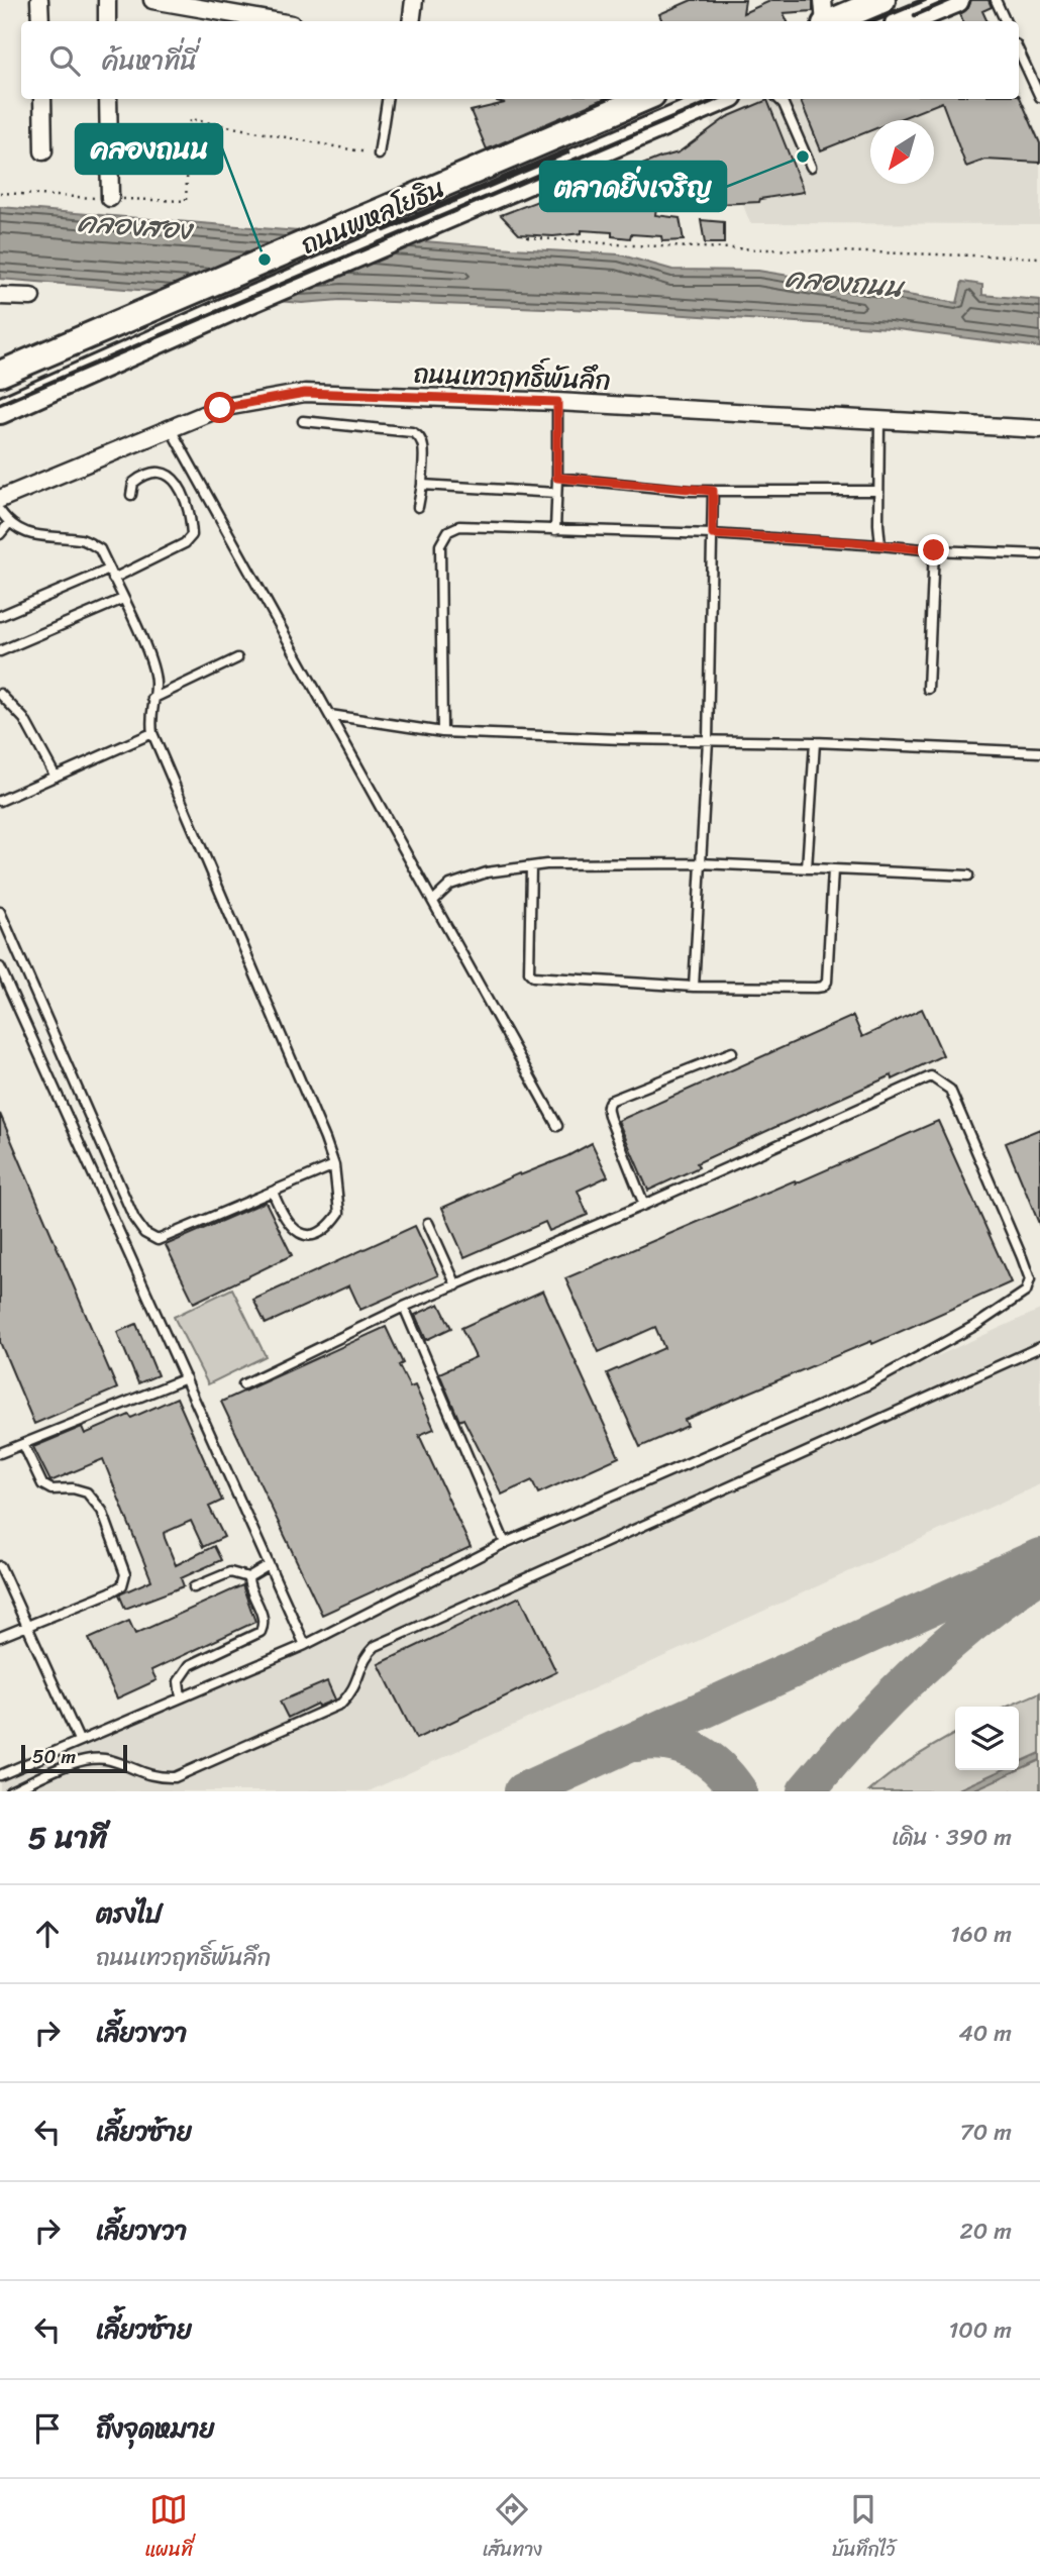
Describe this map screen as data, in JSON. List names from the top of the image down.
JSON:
{
  "streets": {
    "main road": ["ถนนพหลโยธิน"],
    "street": ["ถนนเทวฤทธิ์พันลึก"]
  },
  "water": ["คลองสอง", "คลองถนน"],
  "places": ["ตลาดยิ่งเจริญ", "คลองถนน"],
  "scale_bar": "50 m",
  "north": "bottom left",
  "page": {
    "search": "ค้นหาที่นี่",
    "scale": "50 m",
    "heading": ["5 นาที", "เดิน · 390 m"],
    "list": [
      ["ตรงไป", "ถนนเทวฤทธิ์พันลึก", "160 m"],
      ["เลี้ยวขวา", "40 m"],
      ["เลี้ยวซ้าย", "70 m"],
      ["เลี้ยวขวา", "20 m"],
      ["เลี้ยวซ้าย", "100 m"],
      "ถึงจุดหมาย"
    ],
    "nav": ["แผนที่", "เส้นทาง", "บันทึกไว้"]
  }
}
